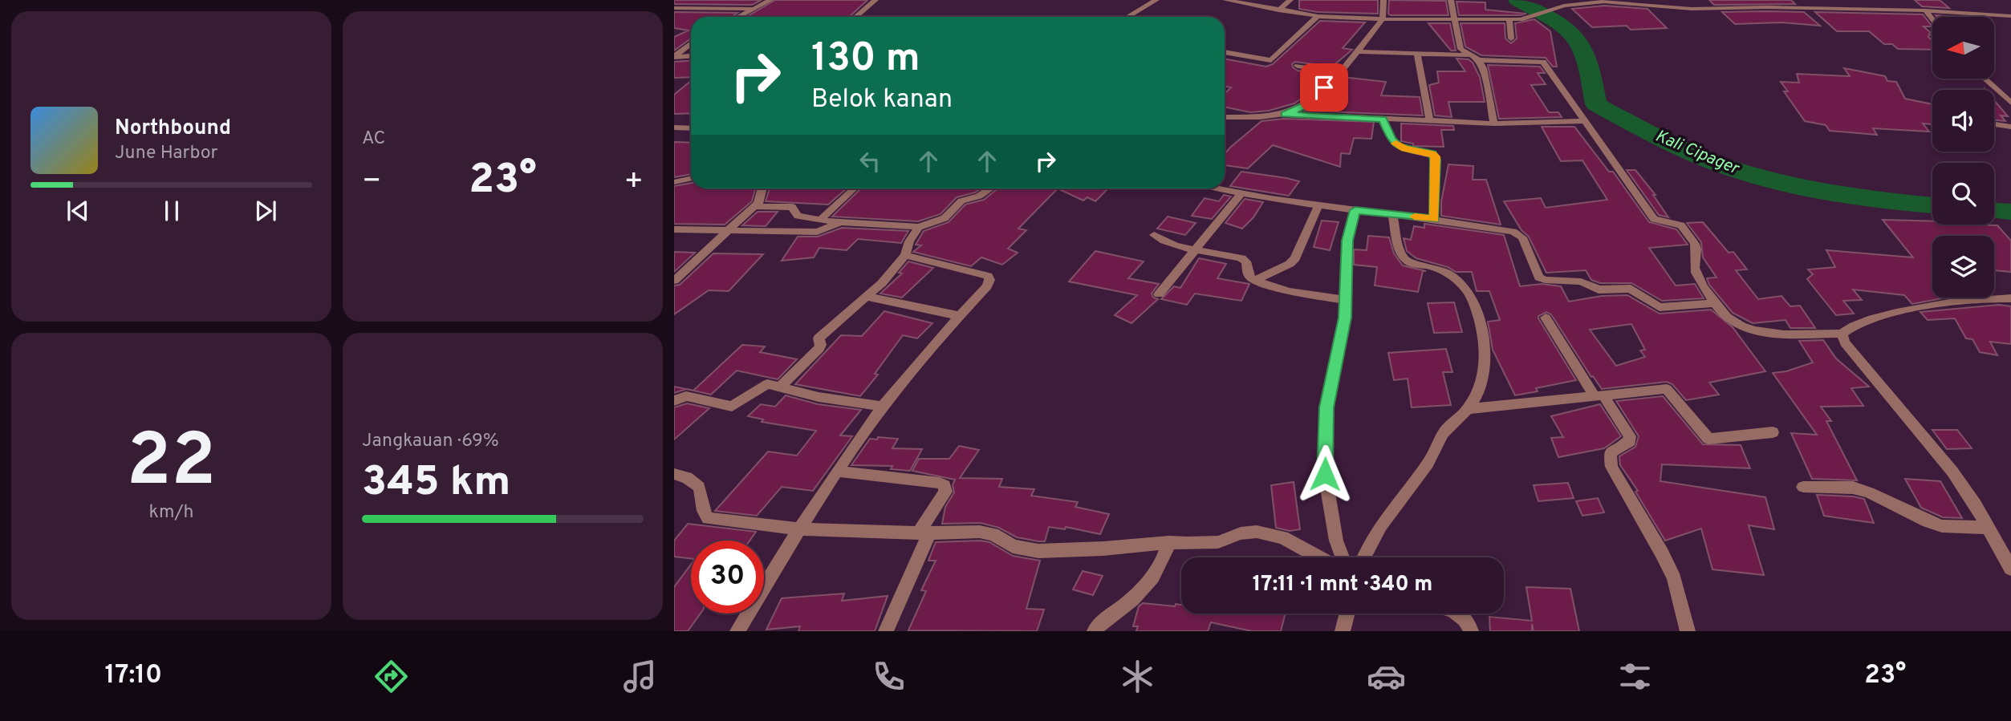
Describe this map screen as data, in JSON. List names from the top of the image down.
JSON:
{
  "water": ["Kali Cipager"],
  "north": "left",
  "page": {
    "tile": [
      "AC",
      ["22", "km/h"],
      ["Jangkauan · 69%", "345 km"]
    ],
    "turn": ["130 m", "Belok kanan"],
    "song": ["Northbound", "June Harbor"],
    "heat": ["−", "23°", "+"],
    "limit": "30",
    "trip": "17:11 · 1 mnt · 340 m",
    "tabs": ["17:10", "23°"]
  }
}
